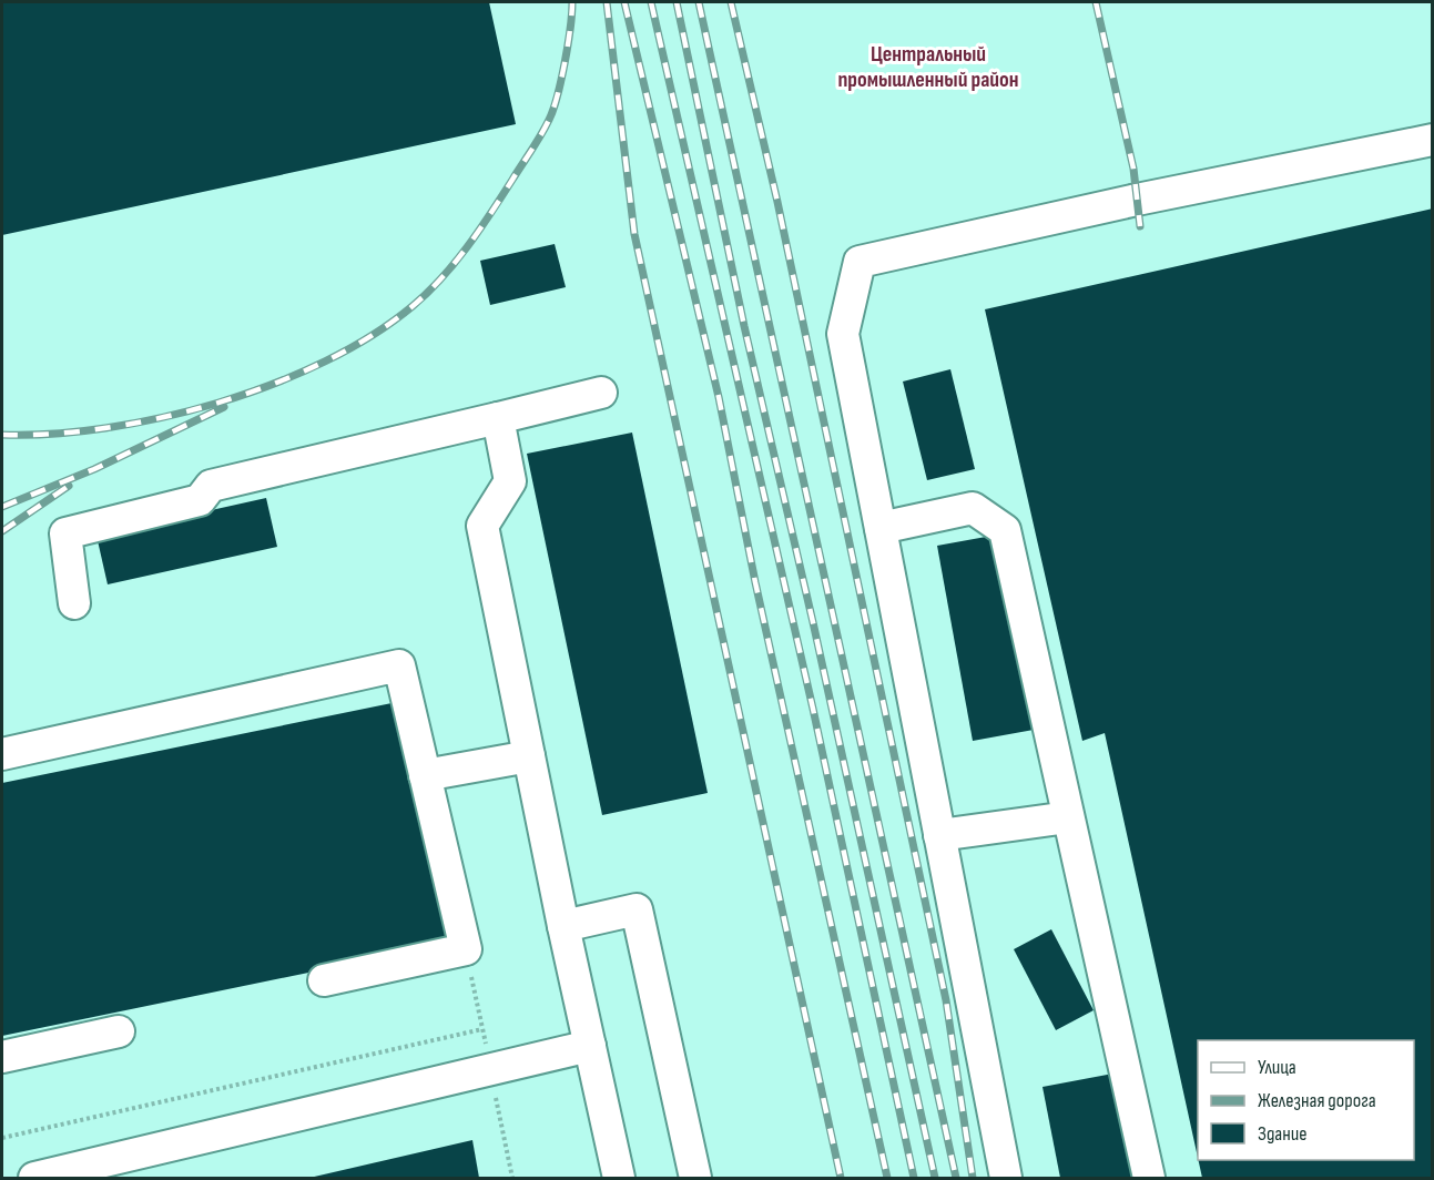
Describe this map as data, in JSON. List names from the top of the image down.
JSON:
{
  "districts": ["Центральный промышленный район"],
  "legend": ["Улица", "Железная дорога", "Здание"]
}
